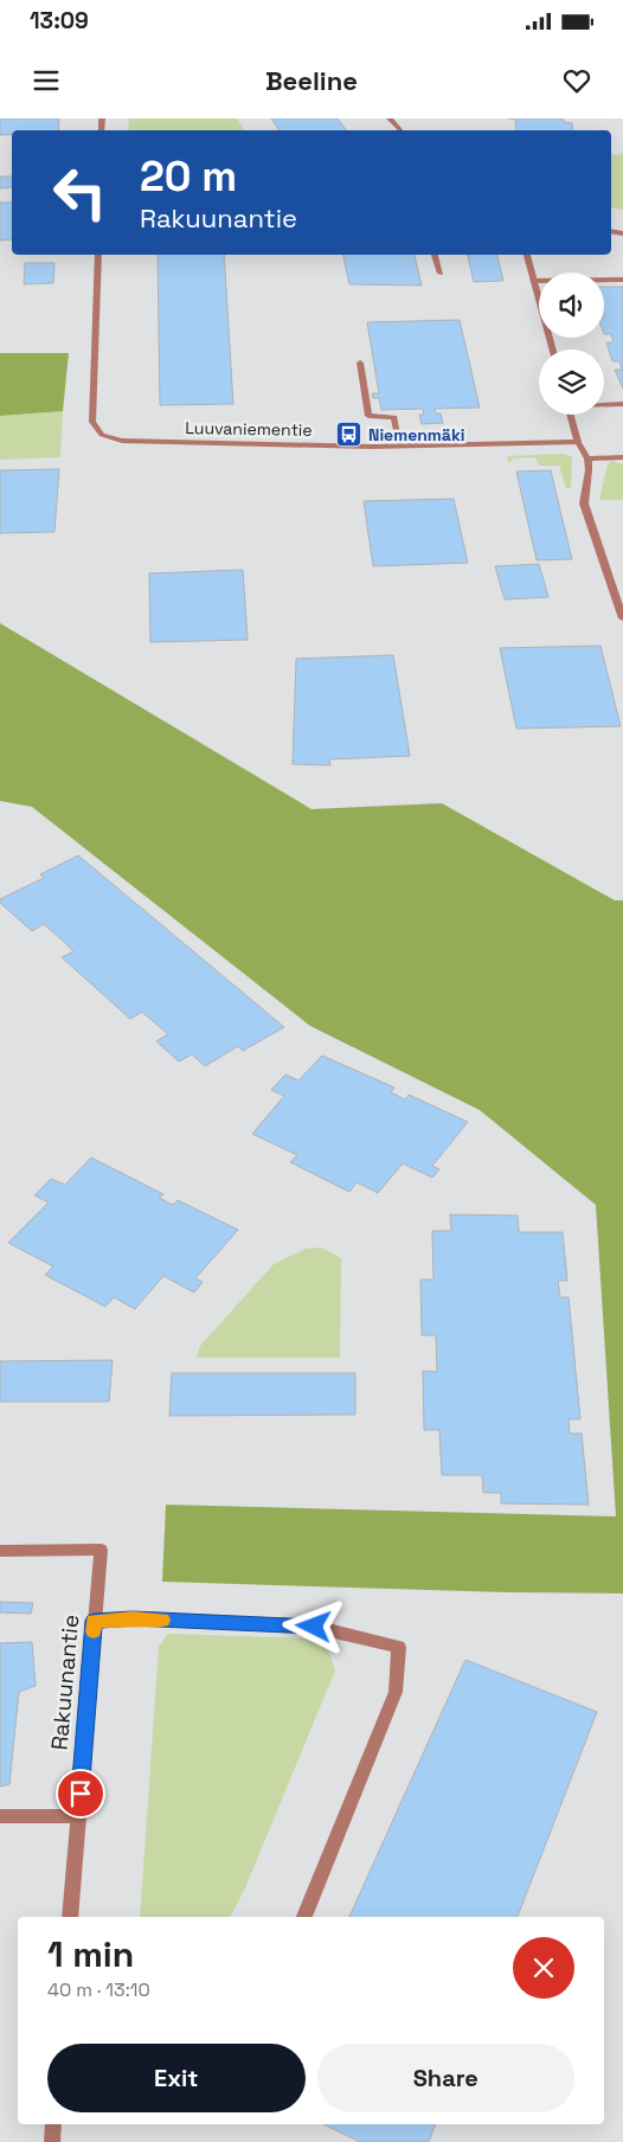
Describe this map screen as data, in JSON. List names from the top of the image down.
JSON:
{
  "streets": {
    "street": ["Luuvaniementie", "Rakuunantie"]
  },
  "places": {
    "bus stop": ["Niemenmäki"]
  },
  "page": {
    "status": "13:09",
    "header": "Beeline",
    "turn": ["20 m", "Rakuunantie"],
    "heading": ["1 min", "40 m · 13:10"],
    "buttons": ["Exit", "Share"]
  }
}
